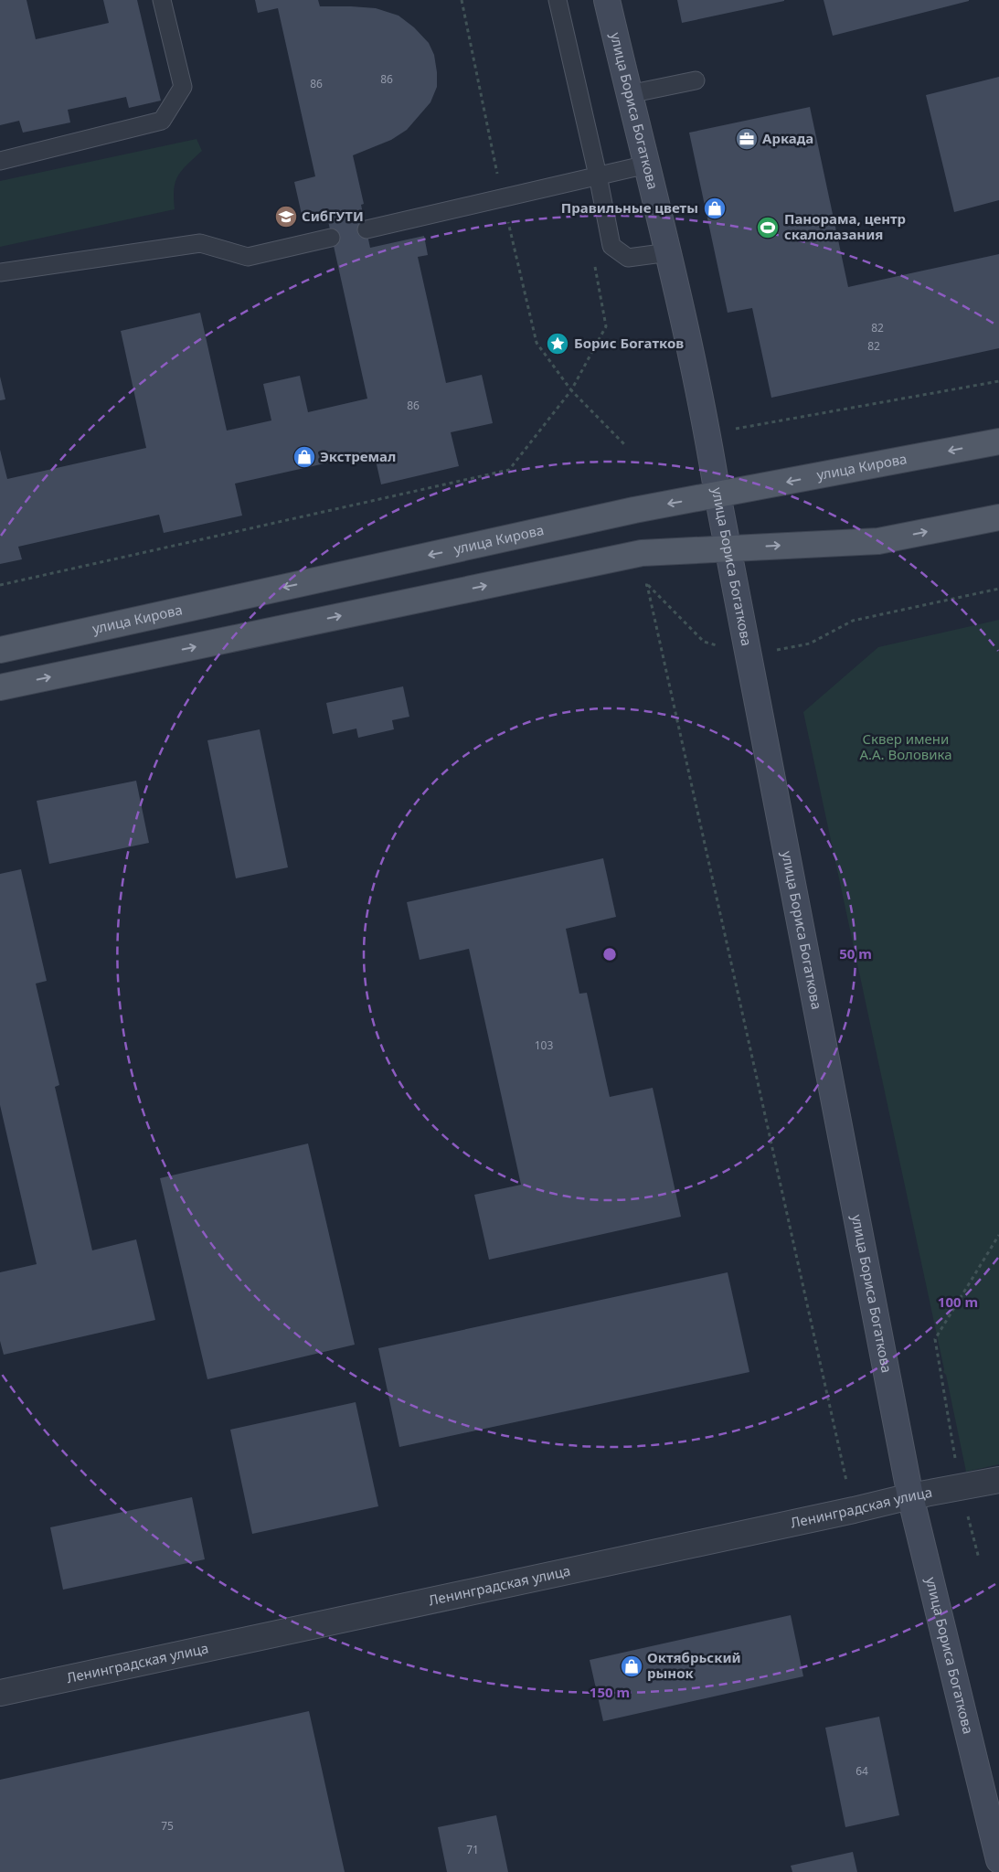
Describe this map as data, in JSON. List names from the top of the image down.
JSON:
{
  "streets": {
    "main road": ["улица Бориса Богаткова", "улица Кирова"],
    "street": ["Ленинградская улица"]
  },
  "crossings": [
    ["улица Бориса Богаткова", "улица Кирова"],
    ["улица Бориса Богаткова", "Ленинградская улица"]
  ],
  "parks": ["Cквер имени А.А. Воловика"],
  "places": {
    "office": ["Аркада"],
    "shop": ["Правильные цветы", "Экстремал", "Октябрьский рынок"],
    "school or university": ["СибГУТИ"],
    "sports": ["Панорама, центр скалолазания"],
    "place": ["Борис Богатков"]
  },
  "house_numbers": [
    "86",
    "86",
    "82",
    "82",
    "86",
    "103",
    "64",
    "75",
    "71"
  ],
  "rings": ["50 m", "100 m", "150 m"]
}
